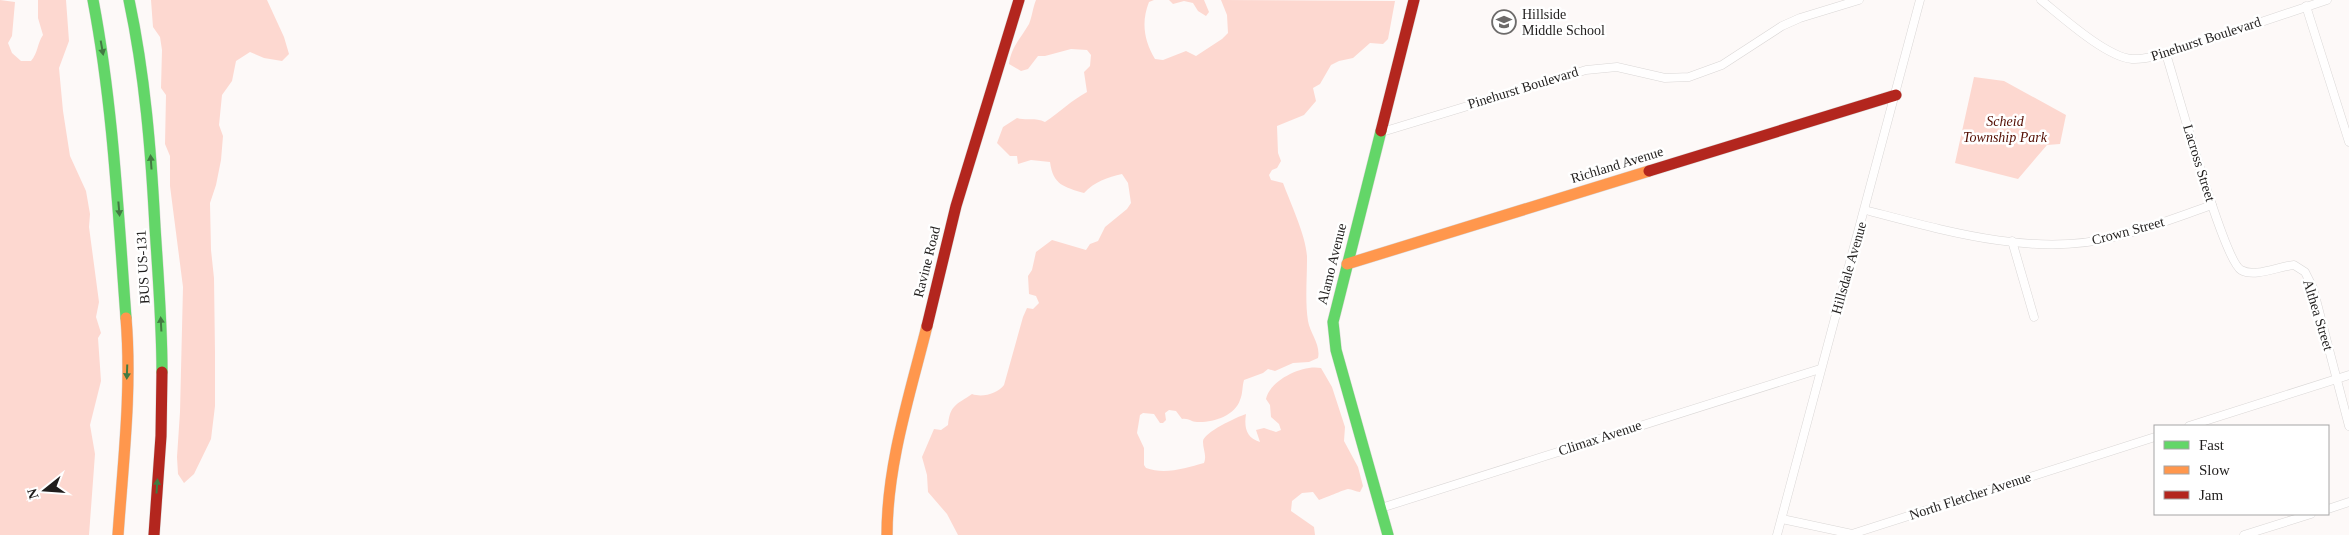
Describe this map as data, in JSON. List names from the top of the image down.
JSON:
{
  "streets": {
    "main road": [
      "Richland Avenue",
      "Ravine Road",
      "Alamo Avenue",
      "BUS US-131"
    ],
    "street": [
      "Pinehurst Boulevard",
      "Lacross Street",
      "Crown Street",
      "Hillsdale Avenue",
      "Althea Street",
      "Climax Avenue",
      "North Fletcher Avenue"
    ]
  },
  "crossings": [
    ["Pinehurst Boulevard", "Lacross Street"],
    ["Pinehurst Boulevard", "Alamo Avenue"],
    ["Lacross Street", "Crown Street"],
    ["Lacross Street", "Althea Street"],
    ["Richland Avenue", "Alamo Avenue"],
    ["Richland Avenue", "Hillsdale Avenue"],
    ["Crown Street", "Hillsdale Avenue"],
    ["Alamo Avenue", "Climax Avenue"],
    ["Hillsdale Avenue", "Climax Avenue"],
    ["Hillsdale Avenue", "North Fletcher Avenue"]
  ],
  "parks": ["Scheid Township Park"],
  "places": {
    "school or university": ["Hillside Middle School"]
  },
  "legend": ["Fast", "Slow", "Jam"],
  "north": "left"
}
